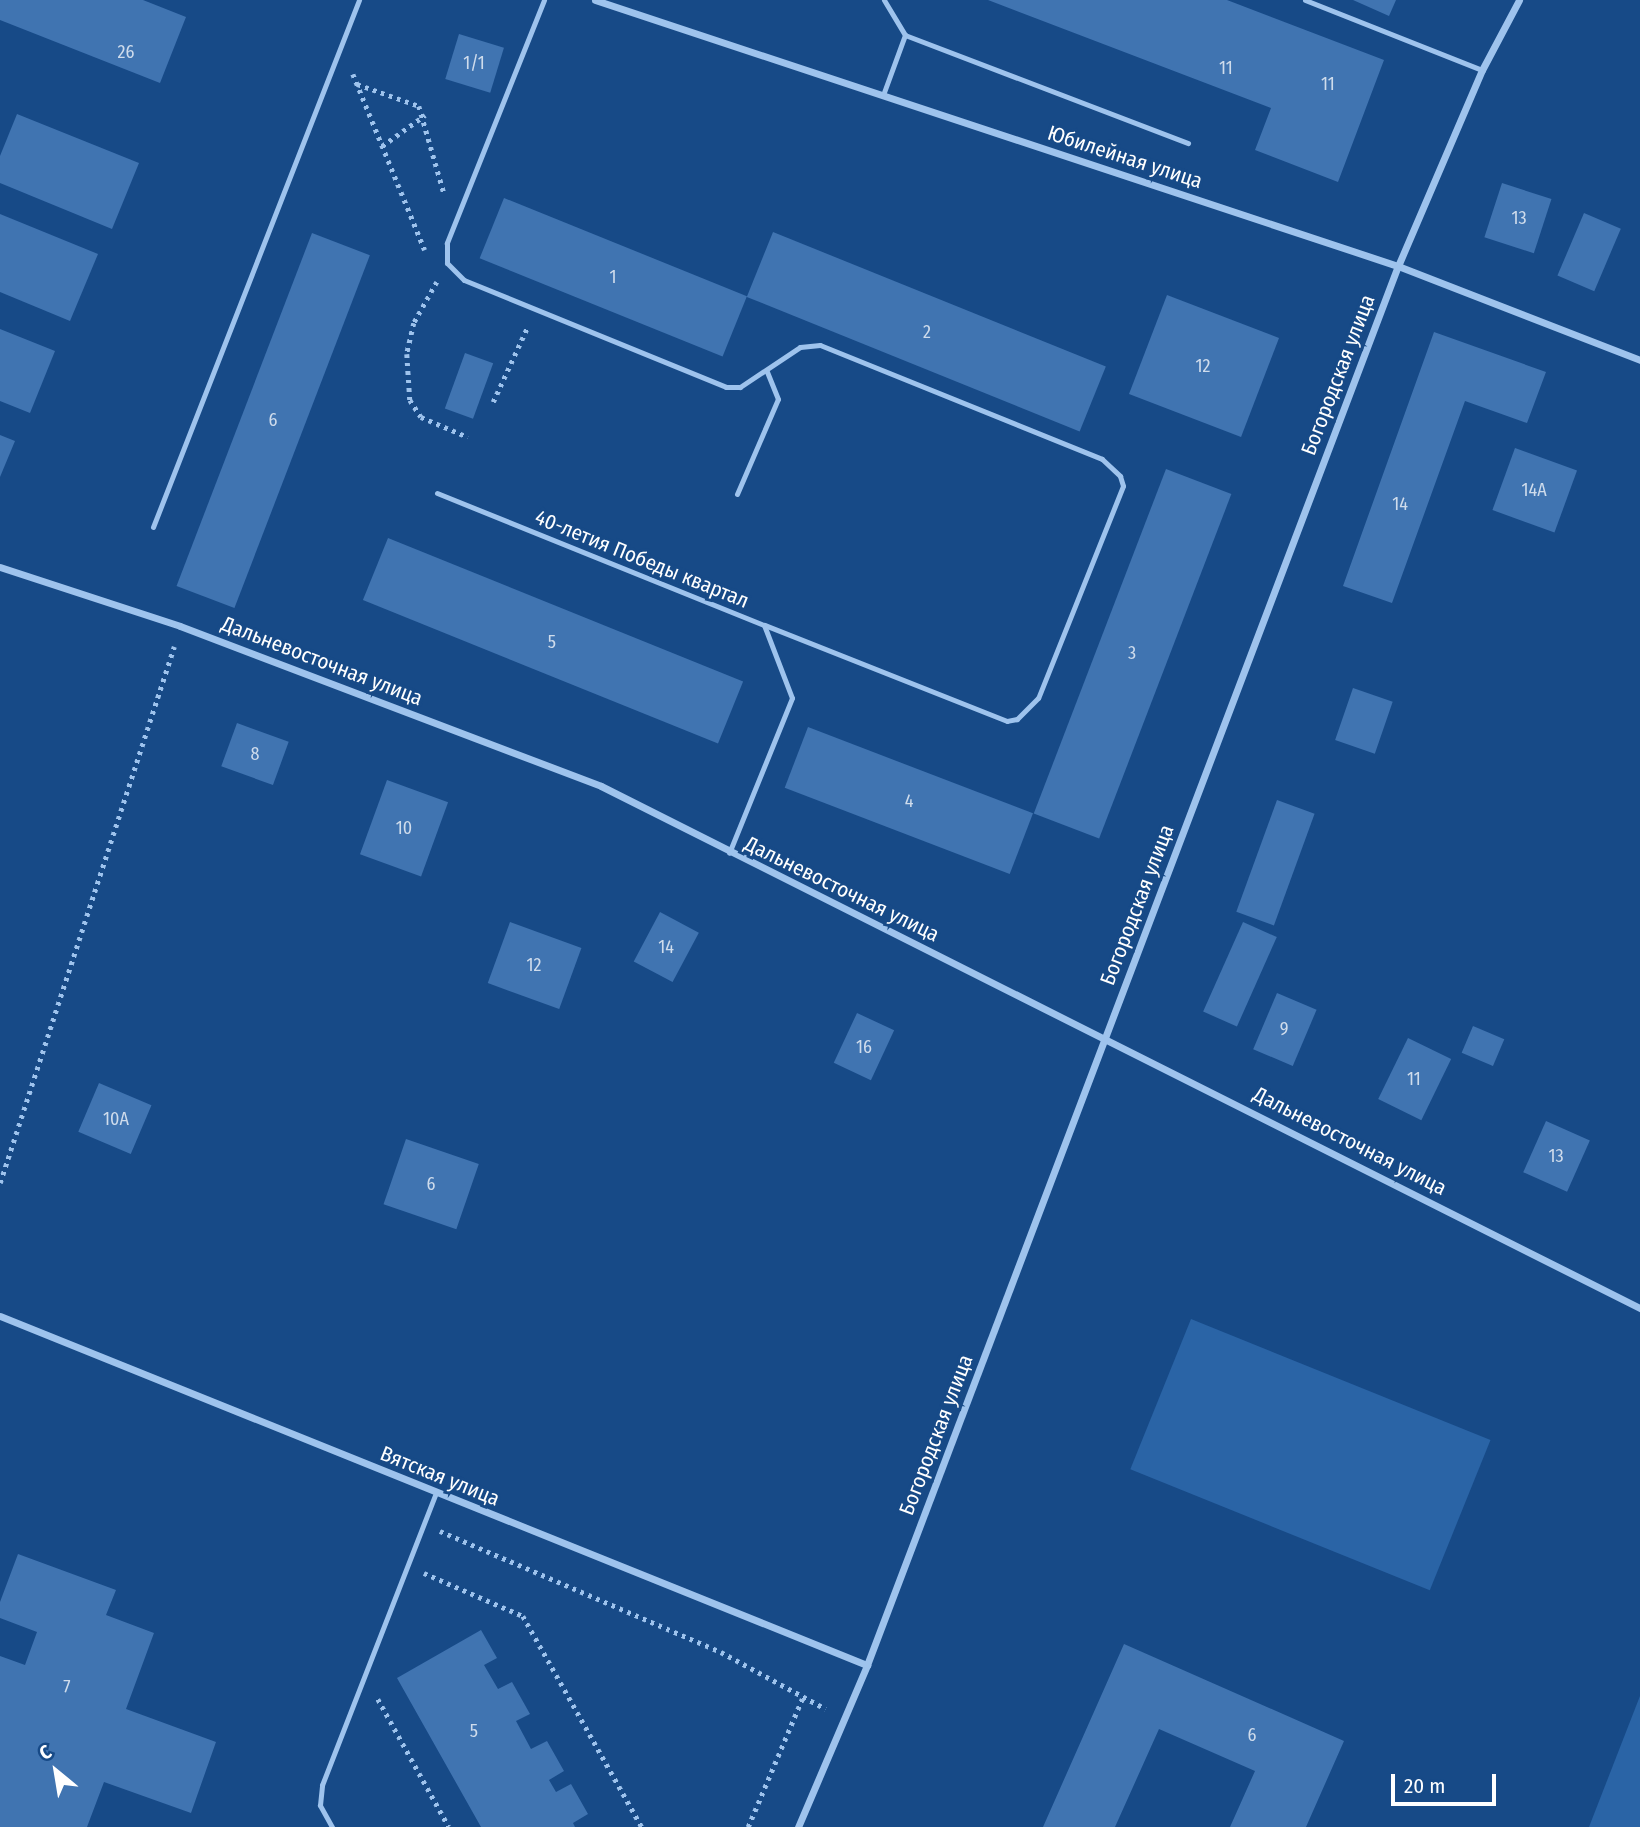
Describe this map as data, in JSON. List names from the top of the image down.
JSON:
{
  "streets": {
    "street": [
      "Юбилейная улица",
      "Богородская улица",
      "Дальневосточная улица",
      "Вятская улица"
    ],
    "lane": ["40-летия Победы квартал"]
  },
  "crossings": [
    ["Юбилейная улица", "Богородская улица"],
    ["Богородская улица", "Дальневосточная улица"],
    ["Богородская улица", "Вятская улица"],
    ["40-летия Победы квартал", "Дальневосточная улица"]
  ],
  "house_numbers": [
    "26",
    "1/1",
    "11",
    "11",
    "13",
    "1",
    "2",
    "12",
    "6",
    "14А",
    "14",
    "5",
    "3",
    "8",
    "4",
    "10",
    "14",
    "12",
    "9",
    "16",
    "11",
    "10А",
    "13",
    "6",
    "7",
    "5",
    "6"
  ],
  "scale_bar": "20 m",
  "north": "top left"
}
